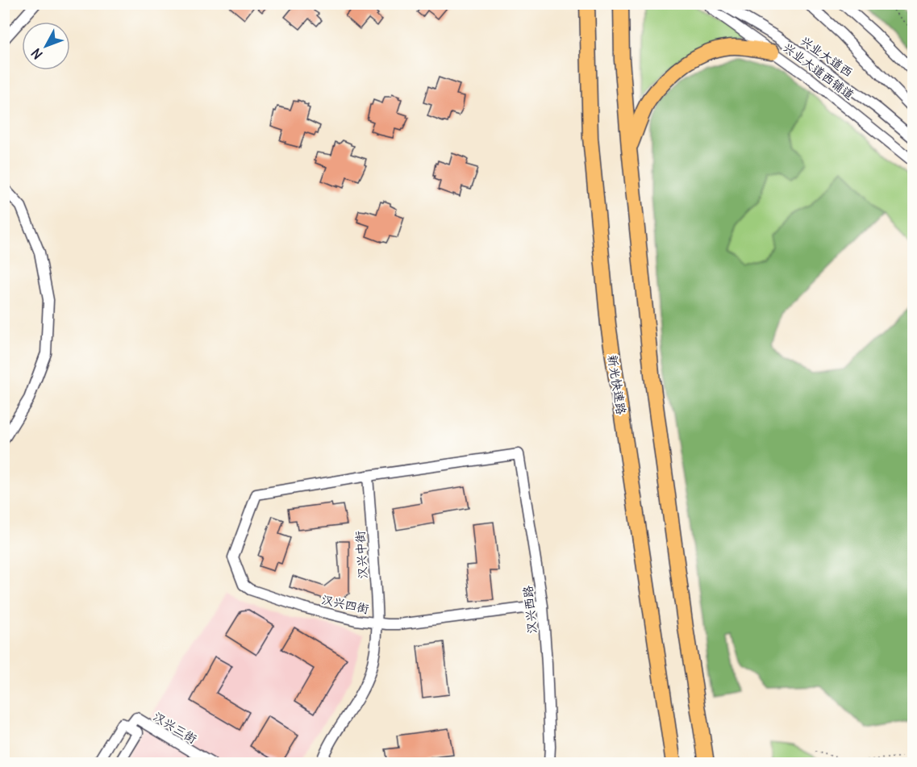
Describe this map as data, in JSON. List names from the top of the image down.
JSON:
{
  "streets": {
    "highway": ["新光快速路"],
    "street": [
      "兴业大道西",
      "兴业大道西铺道",
      "汉兴中街",
      "汉兴四街",
      "汉兴西路",
      "汉兴三街"
    ]
  },
  "crossings": [
    ["汉兴中街", "汉兴四街"],
    ["汉兴中街", "汉兴西路"],
    ["汉兴四街", "汉兴西路"]
  ],
  "north": "bottom left"
}
